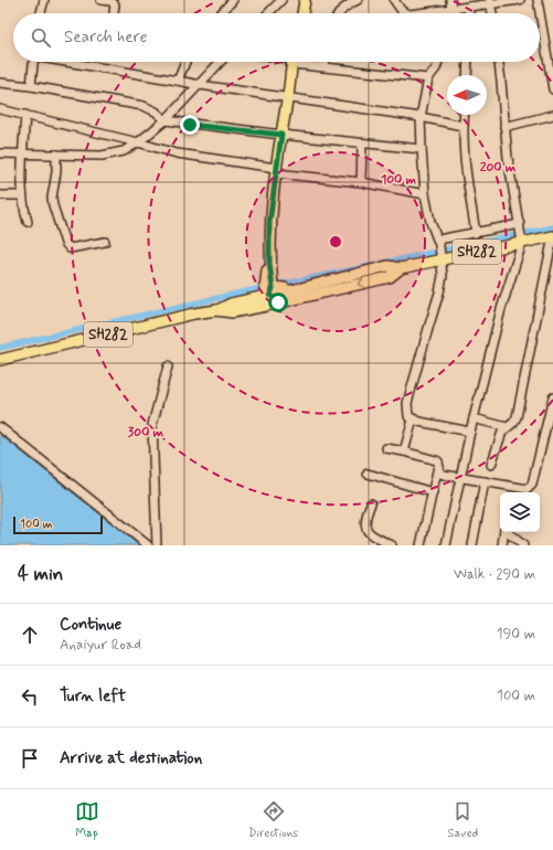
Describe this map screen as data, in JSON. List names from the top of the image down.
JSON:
{
  "streets": {
    "main road": ["SH282"]
  },
  "scale_bar": "100 m",
  "north": "left",
  "page": {
    "search": "Search here",
    "scale": "100 m",
    "heading": ["4 min", "Walk · 290 m"],
    "list": [
      ["Continue", "Anaiyur Road", "190 m"],
      ["Turn left", "100 m"],
      "Arrive at destination"
    ],
    "nav": ["Map", "Directions", "Saved"]
  },
  "rings": ["200 m", "100 m", "300 m"]
}
